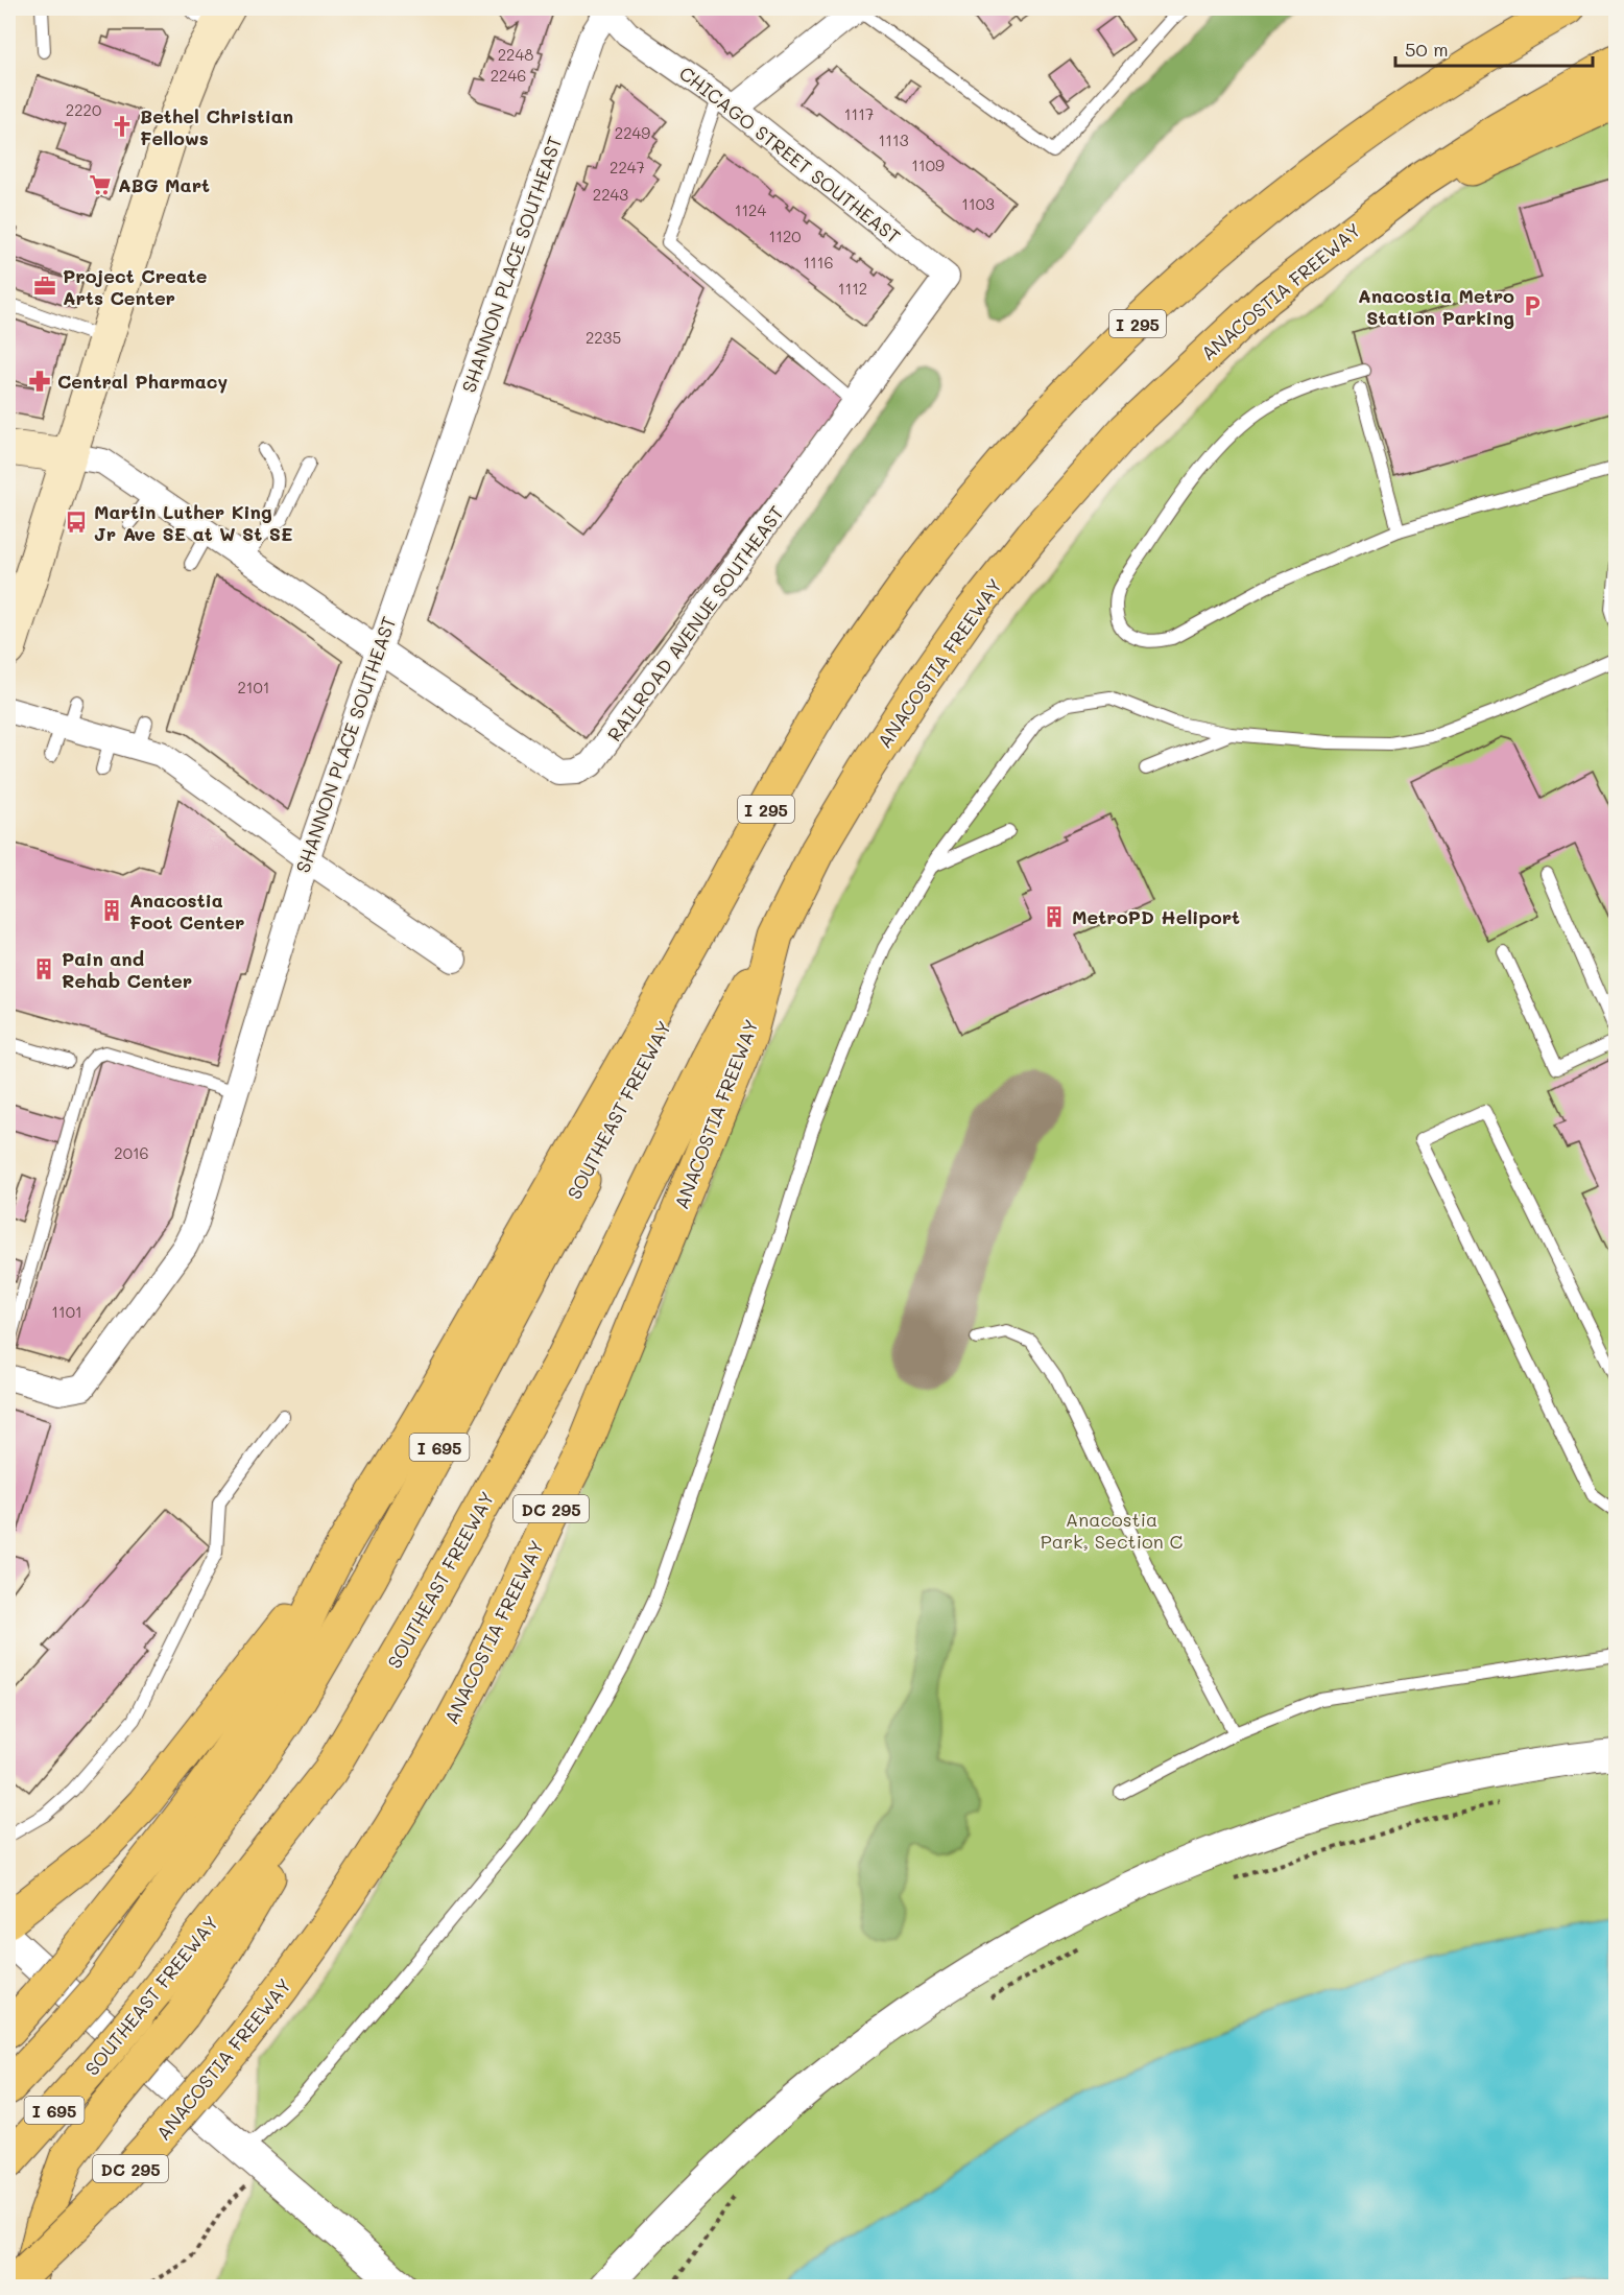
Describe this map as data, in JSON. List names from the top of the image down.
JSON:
{
  "streets": {
    "highway": [
      "ANACOSTIA FREEWAY",
      "I 295",
      "SOUTHEAST FREEWAY",
      "I 695",
      "DC 295"
    ],
    "street": ["CHICAGO STREET SOUTHEAST", "SHANNON PLACE SOUTHEAST", "RAILROAD AVENUE SOUTHEAST"]
  },
  "crossings": [
    ["CHICAGO STREET SOUTHEAST", "SHANNON PLACE SOUTHEAST"],
    ["CHICAGO STREET SOUTHEAST", "RAILROAD AVENUE SOUTHEAST"],
    ["SHANNON PLACE SOUTHEAST", "RAILROAD AVENUE SOUTHEAST"],
    ["ANACOSTIA FREEWAY", "SOUTHEAST FREEWAY"],
    ["I 295", "SOUTHEAST FREEWAY"]
  ],
  "parks": ["Anacostia Park, Section C"],
  "places": {
    "church": ["Bethel Christian Fellows"],
    "supermarket": ["ABG Mart"],
    "office": ["Project Create Arts Center"],
    "parking": ["Anacostia Metro Station Parking"],
    "pharmacy": ["Central Pharmacy"],
    "bus stop": ["Martin Luther King Jr Ave SE at W St SE"],
    "building": ["Anacostia Foot Center", "MetroPD Heliport", "Pain and Rehab Center"]
  },
  "house_numbers": [
    "2248",
    "2246",
    "2220",
    "1117",
    "2249",
    "1113",
    "1109",
    "2247",
    "2243",
    "1103",
    "1124",
    "1120",
    "1116",
    "1112",
    "2235",
    "2101",
    "2016",
    "1101"
  ],
  "scale_bar": "50 m"
}
